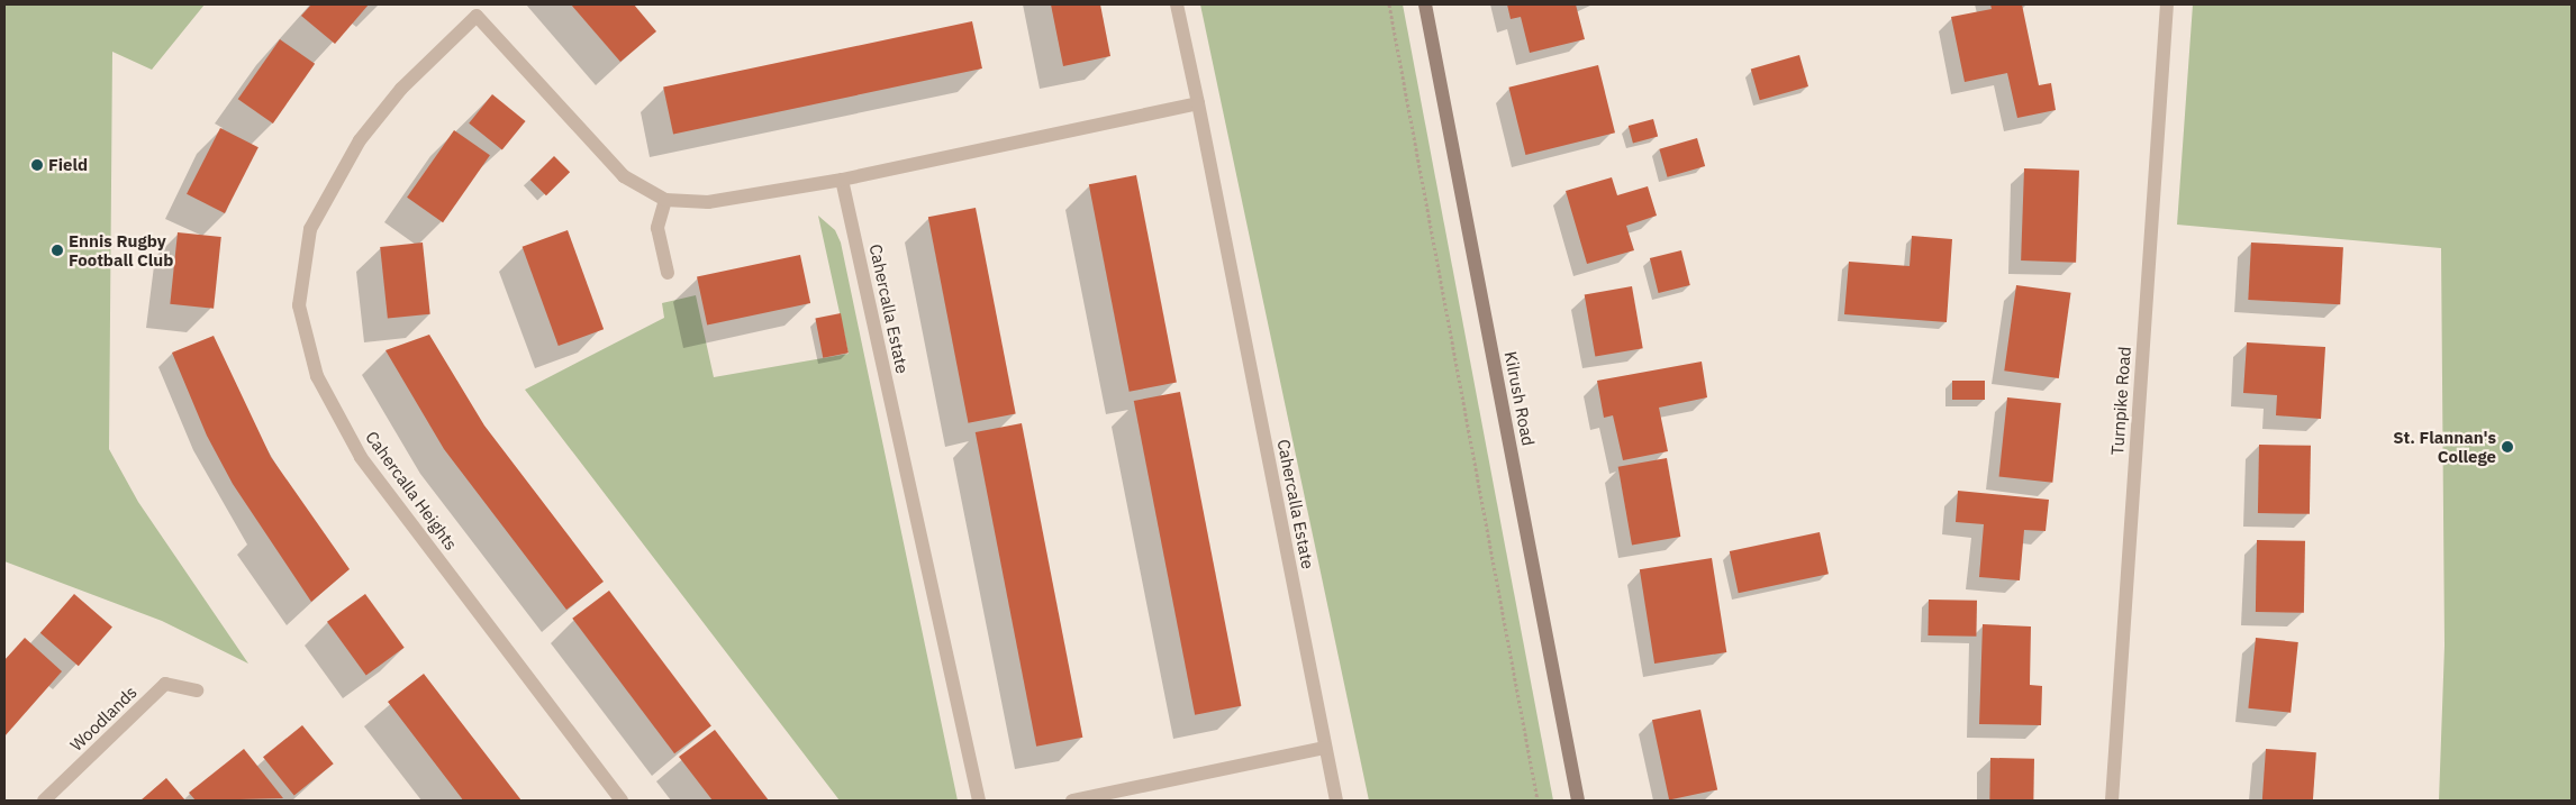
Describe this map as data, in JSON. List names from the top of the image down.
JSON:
{
  "streets": {
    "main road": ["Kilrush Road"],
    "street": [
      "Cahercalla Estate",
      "Turnpike Road",
      "Cahercalla Heights",
      "Woodlands"
    ]
  },
  "crossings": [
    ["Cahercalla Estate", "Cahercalla Heights"]
  ],
  "places": ["Field", "Ennis Rugby Football Club", "St. Flannan's College"]
}
